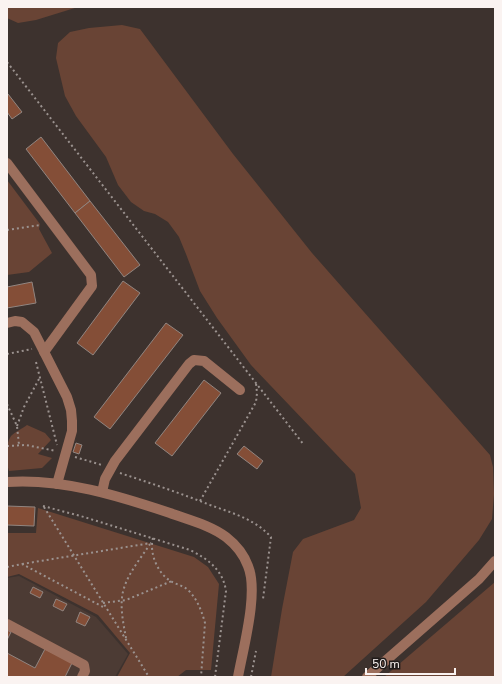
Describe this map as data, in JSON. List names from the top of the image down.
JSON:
{
  "scale_bar": "50 m"
}
